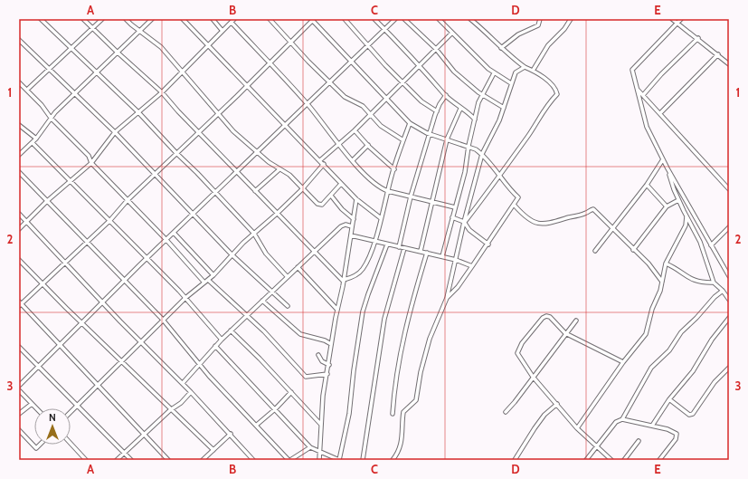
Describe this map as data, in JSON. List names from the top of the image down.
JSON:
{
  "north": "top",
  "grid": {
    "columns": [
      "A",
      "B",
      "C",
      "D",
      "E"
    ],
    "rows": ["1", "2", "3"]
  }
}
